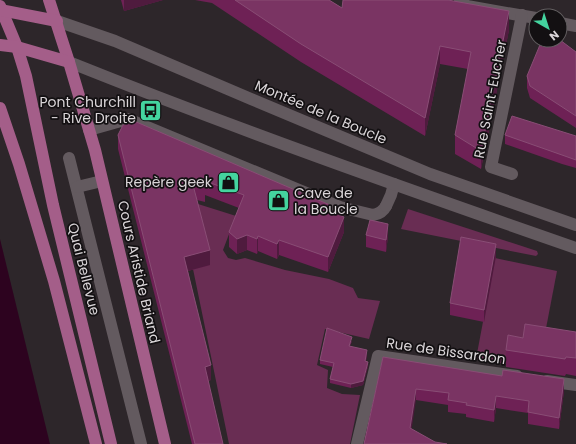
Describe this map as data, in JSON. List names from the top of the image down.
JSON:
{
  "streets": {
    "main road": [
      "Rue Saint-Eucher",
      "Montée de la Boucle",
      "Quai Bellevue",
      "Cours Aristide Briand",
      "Rue de Bissardon"
    ]
  },
  "crossings": [
    ["Montée de la Boucle", "Cours Aristide Briand"]
  ],
  "places": {
    "bus stop": ["Pont Churchill - Rive Droite"],
    "shop": ["Repère geek", "Cave de la Boucle"]
  },
  "north": "bottom right"
}
